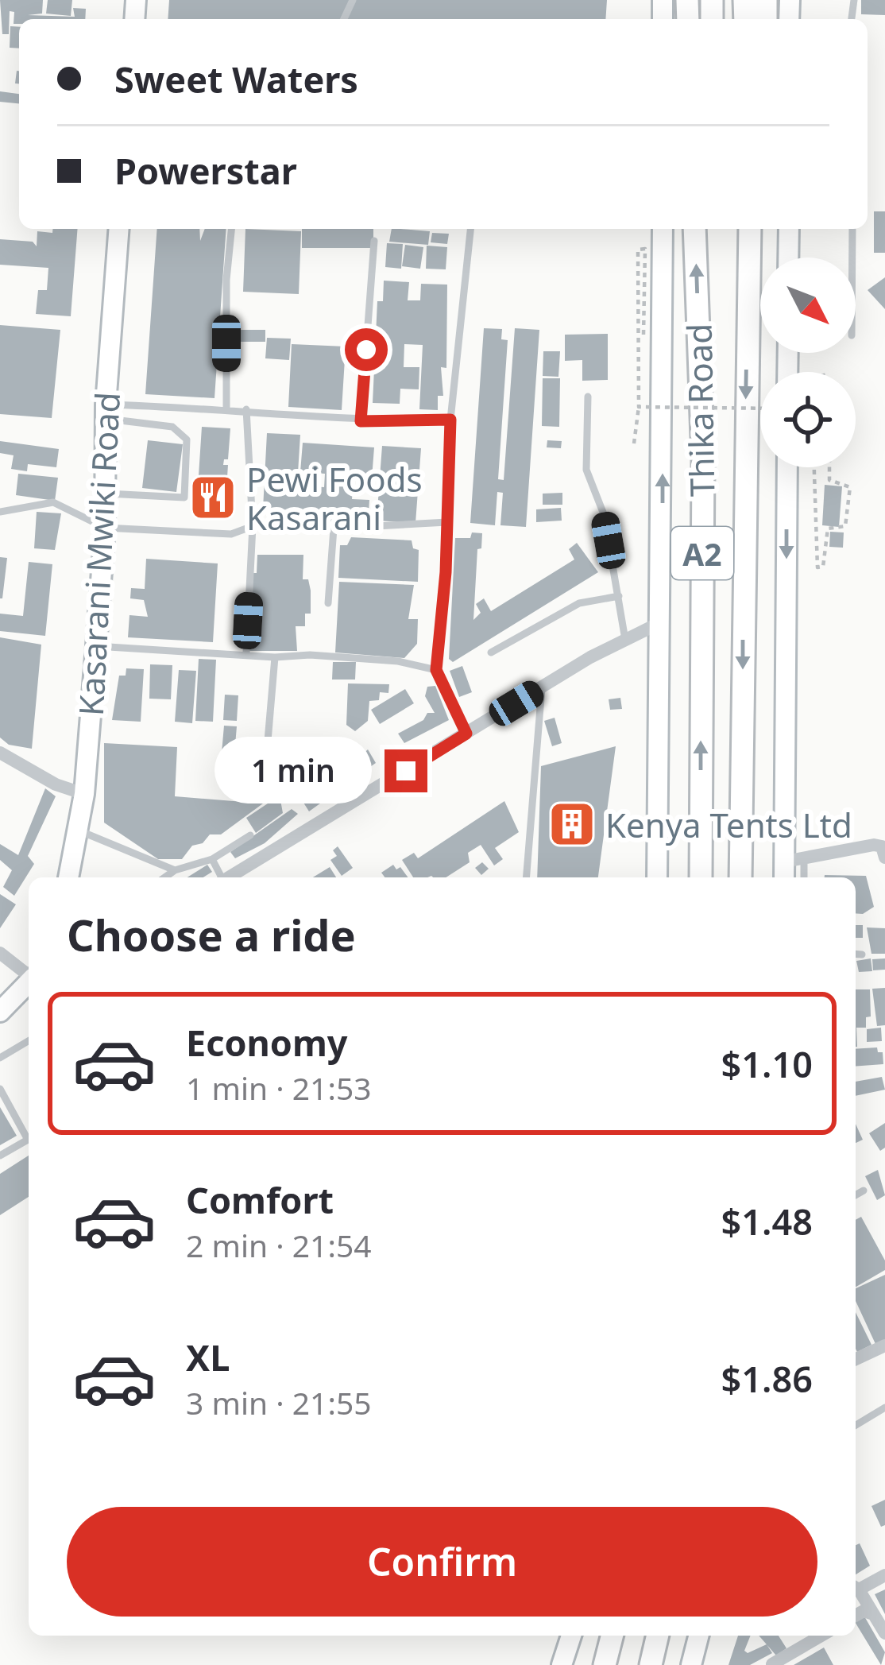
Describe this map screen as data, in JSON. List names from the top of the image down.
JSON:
{
  "streets": {
    "highway": ["Thika Road", "A2"],
    "main road": ["Kasarani Mwiki Road"]
  },
  "places": {
    "restaurant": ["Pewi Foods Kasarani"],
    "building": ["Kenya Tents Ltd"]
  },
  "north": "bottom right",
  "page": {
    "banner": ["Sweet Waters", "Powerstar"],
    "bubble": "1 min",
    "heading": "Choose a ride",
    "list": [
      {
        "name": "Economy",
        "note": "1 min · 21:53",
        "value": "$1.10"
      },
      {
        "name": "Comfort",
        "note": "2 min · 21:54",
        "value": "$1.48"
      },
      {
        "name": "XL",
        "note": "3 min · 21:55",
        "value": "$1.86"
      }
    ],
    "buttons": "Confirm"
  }
}
